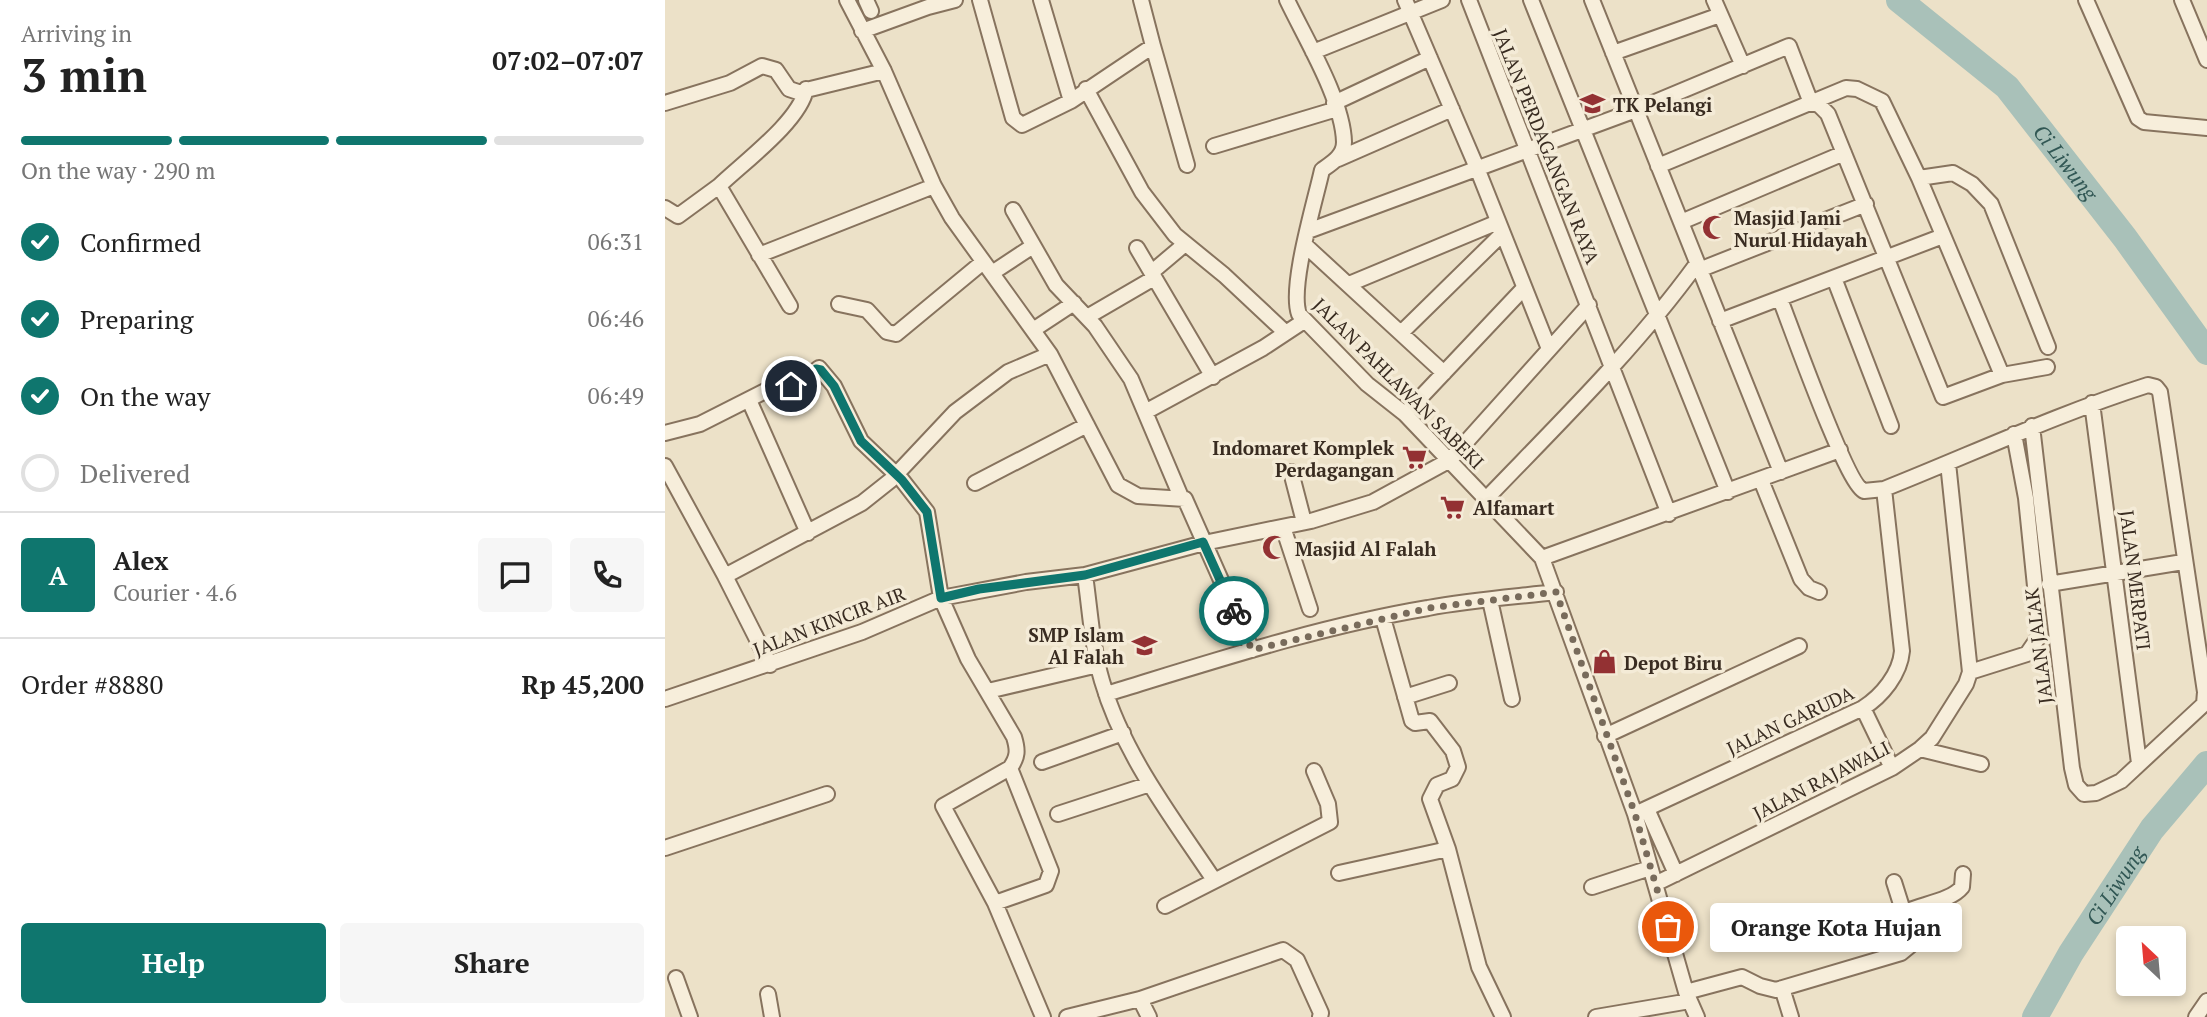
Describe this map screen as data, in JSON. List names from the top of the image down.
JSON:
{
  "streets": {
    "street": [
      "JALAN PERDAGANGAN RAYA",
      "JALAN PAHLAWAN SABEKI",
      "JALAN MERPATI",
      "JALAN KINCIR AIR",
      "JALAN JALAK",
      "JALAN GARUDA",
      "JALAN RAJAWALI"
    ]
  },
  "crossings": [
    ["JALAN PAHLAWAN SABEKI", "JALAN KINCIR AIR"],
    ["JALAN PAHLAWAN SABEKI", "JALAN GARUDA"],
    ["JALAN PAHLAWAN SABEKI", "JALAN RAJAWALI"],
    ["JALAN MERPATI", "JALAN JALAK"]
  ],
  "water": ["Ci Liwung"],
  "places": {
    "school or university": ["TK Pelangi", "SMP Islam Al Falah"],
    "mosque": ["Masjid Jami Nurul Hidayah", "Masjid Al Falah"],
    "supermarket": ["Indomaret Komplek Perdagangan", "Alfamart"],
    "shop": ["Depot Biru"],
    "other": ["Orange Kota Hujan"]
  },
  "north": "top left",
  "page": {
    "heading": ["3 min", "Arriving in", "07:02–07:07"],
    "panel": [
      "Alex",
      "Courier · 4.6",
      "Order #8880",
      "Rp 45,200"
    ],
    "bar": "On the way · 290 m",
    "list": [
      ["Confirmed", "06:31"],
      ["Preparing", "06:46"],
      ["On the way", "06:49"],
      "Delivered"
    ],
    "round": "A",
    "bubble": "Orange Kota Hujan",
    "buttons": ["Help", "Share"]
  }
}
